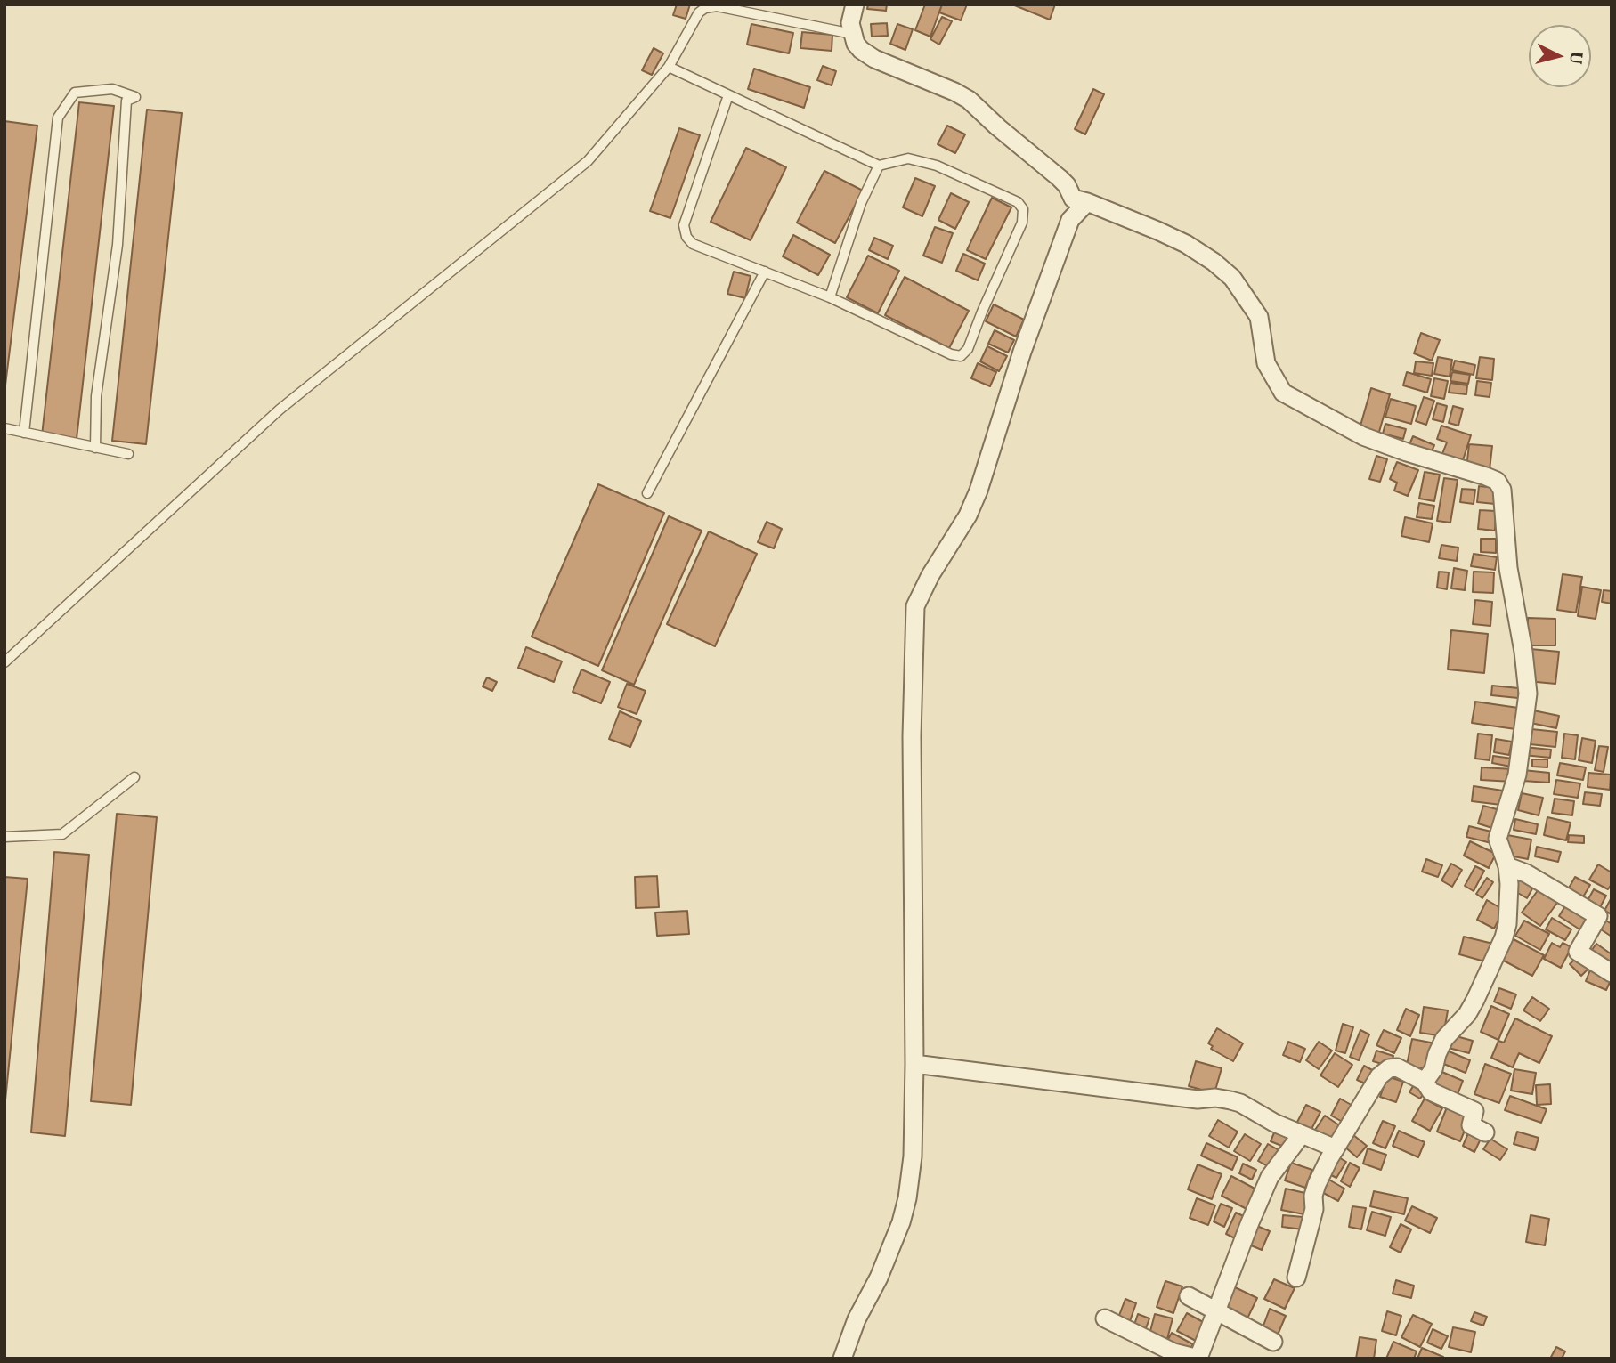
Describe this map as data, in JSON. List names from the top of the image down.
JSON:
{
  "north": "right"
}
